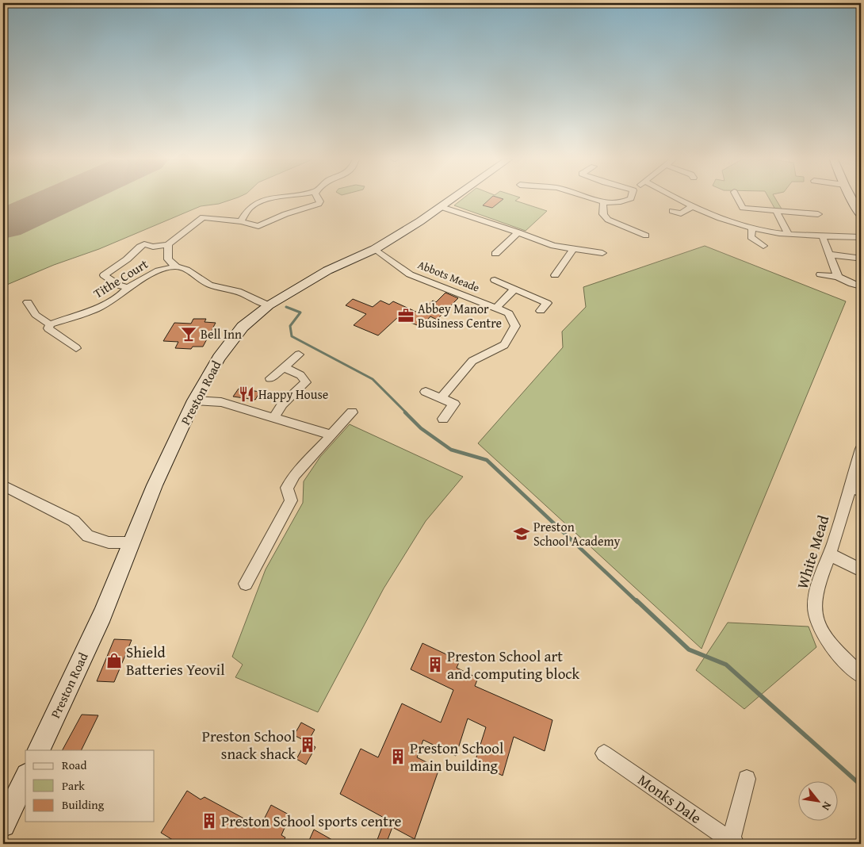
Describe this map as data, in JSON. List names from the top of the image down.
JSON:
{
  "streets": {
    "street": [
      "Abbots Meade",
      "Tithe Court",
      "Preston Road",
      "White Mead",
      "Monks Dale"
    ]
  },
  "crossings": [
    ["Abbots Meade", "Preston Road"]
  ],
  "places": {
    "office": ["Abbey Manor Business Centre"],
    "bar": ["Bell Inn"],
    "restaurant": ["Happy House"],
    "school or university": ["Preston School Academy"],
    "shop": ["Shield Batteries Yeovil"],
    "building": [
      "Preston School art and computing block",
      "Preston School snack shack",
      "Preston School main building",
      "Preston School sports centre"
    ]
  },
  "legend": ["Road", "Park", "Building"],
  "north": "bottom right"
}
